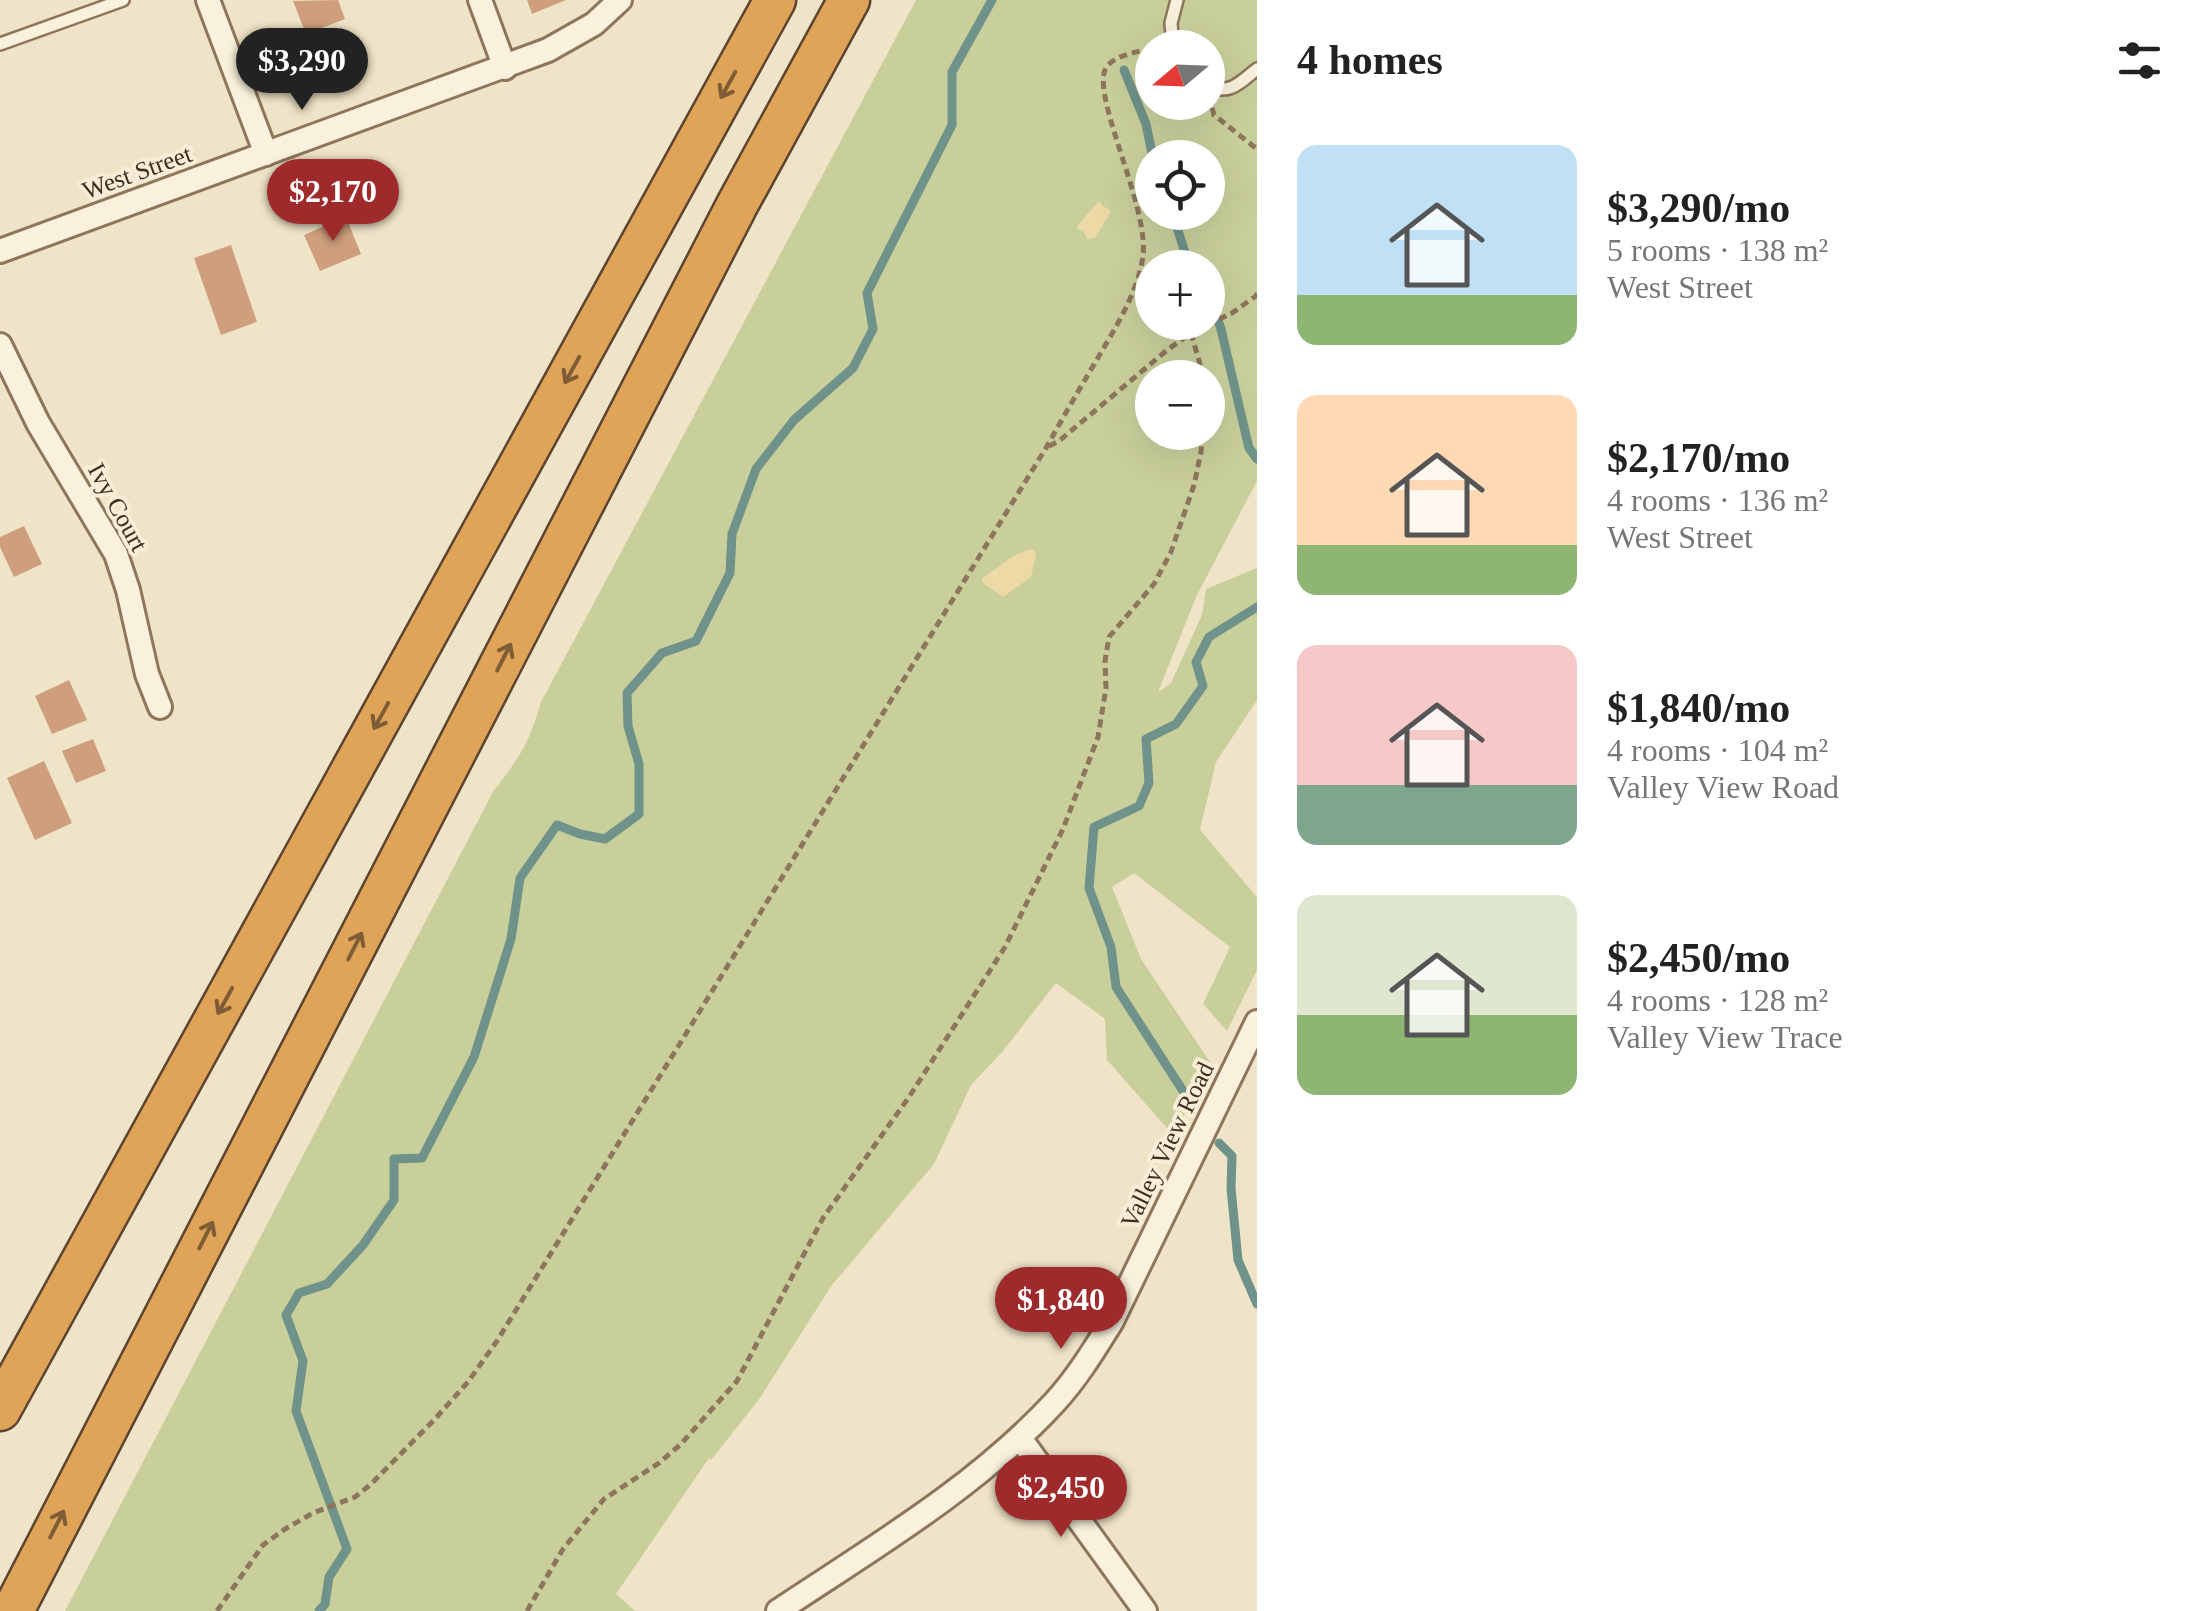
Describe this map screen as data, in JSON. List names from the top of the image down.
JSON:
{
  "streets": {
    "street": ["West Street", "Ivy Court", "Valley View Road"]
  },
  "north": "left",
  "page": {
    "heading": "4 homes",
    "price": [
      "$3,290",
      "$2,170",
      "$1,840",
      "$2,450"
    ],
    "map_buttons": ["+", "−"],
    "list": [
      {
        "name": "$3,290/mo",
        "note": "5 rooms · 138 m² · West Street"
      },
      {
        "name": "$2,170/mo",
        "note": "4 rooms · 136 m² · West Street"
      },
      {
        "name": "$1,840/mo",
        "note": "4 rooms · 104 m² · Valley View Road"
      },
      {
        "name": "$2,450/mo",
        "note": "4 rooms · 128 m² · Valley View Trace"
      }
    ]
  }
}
